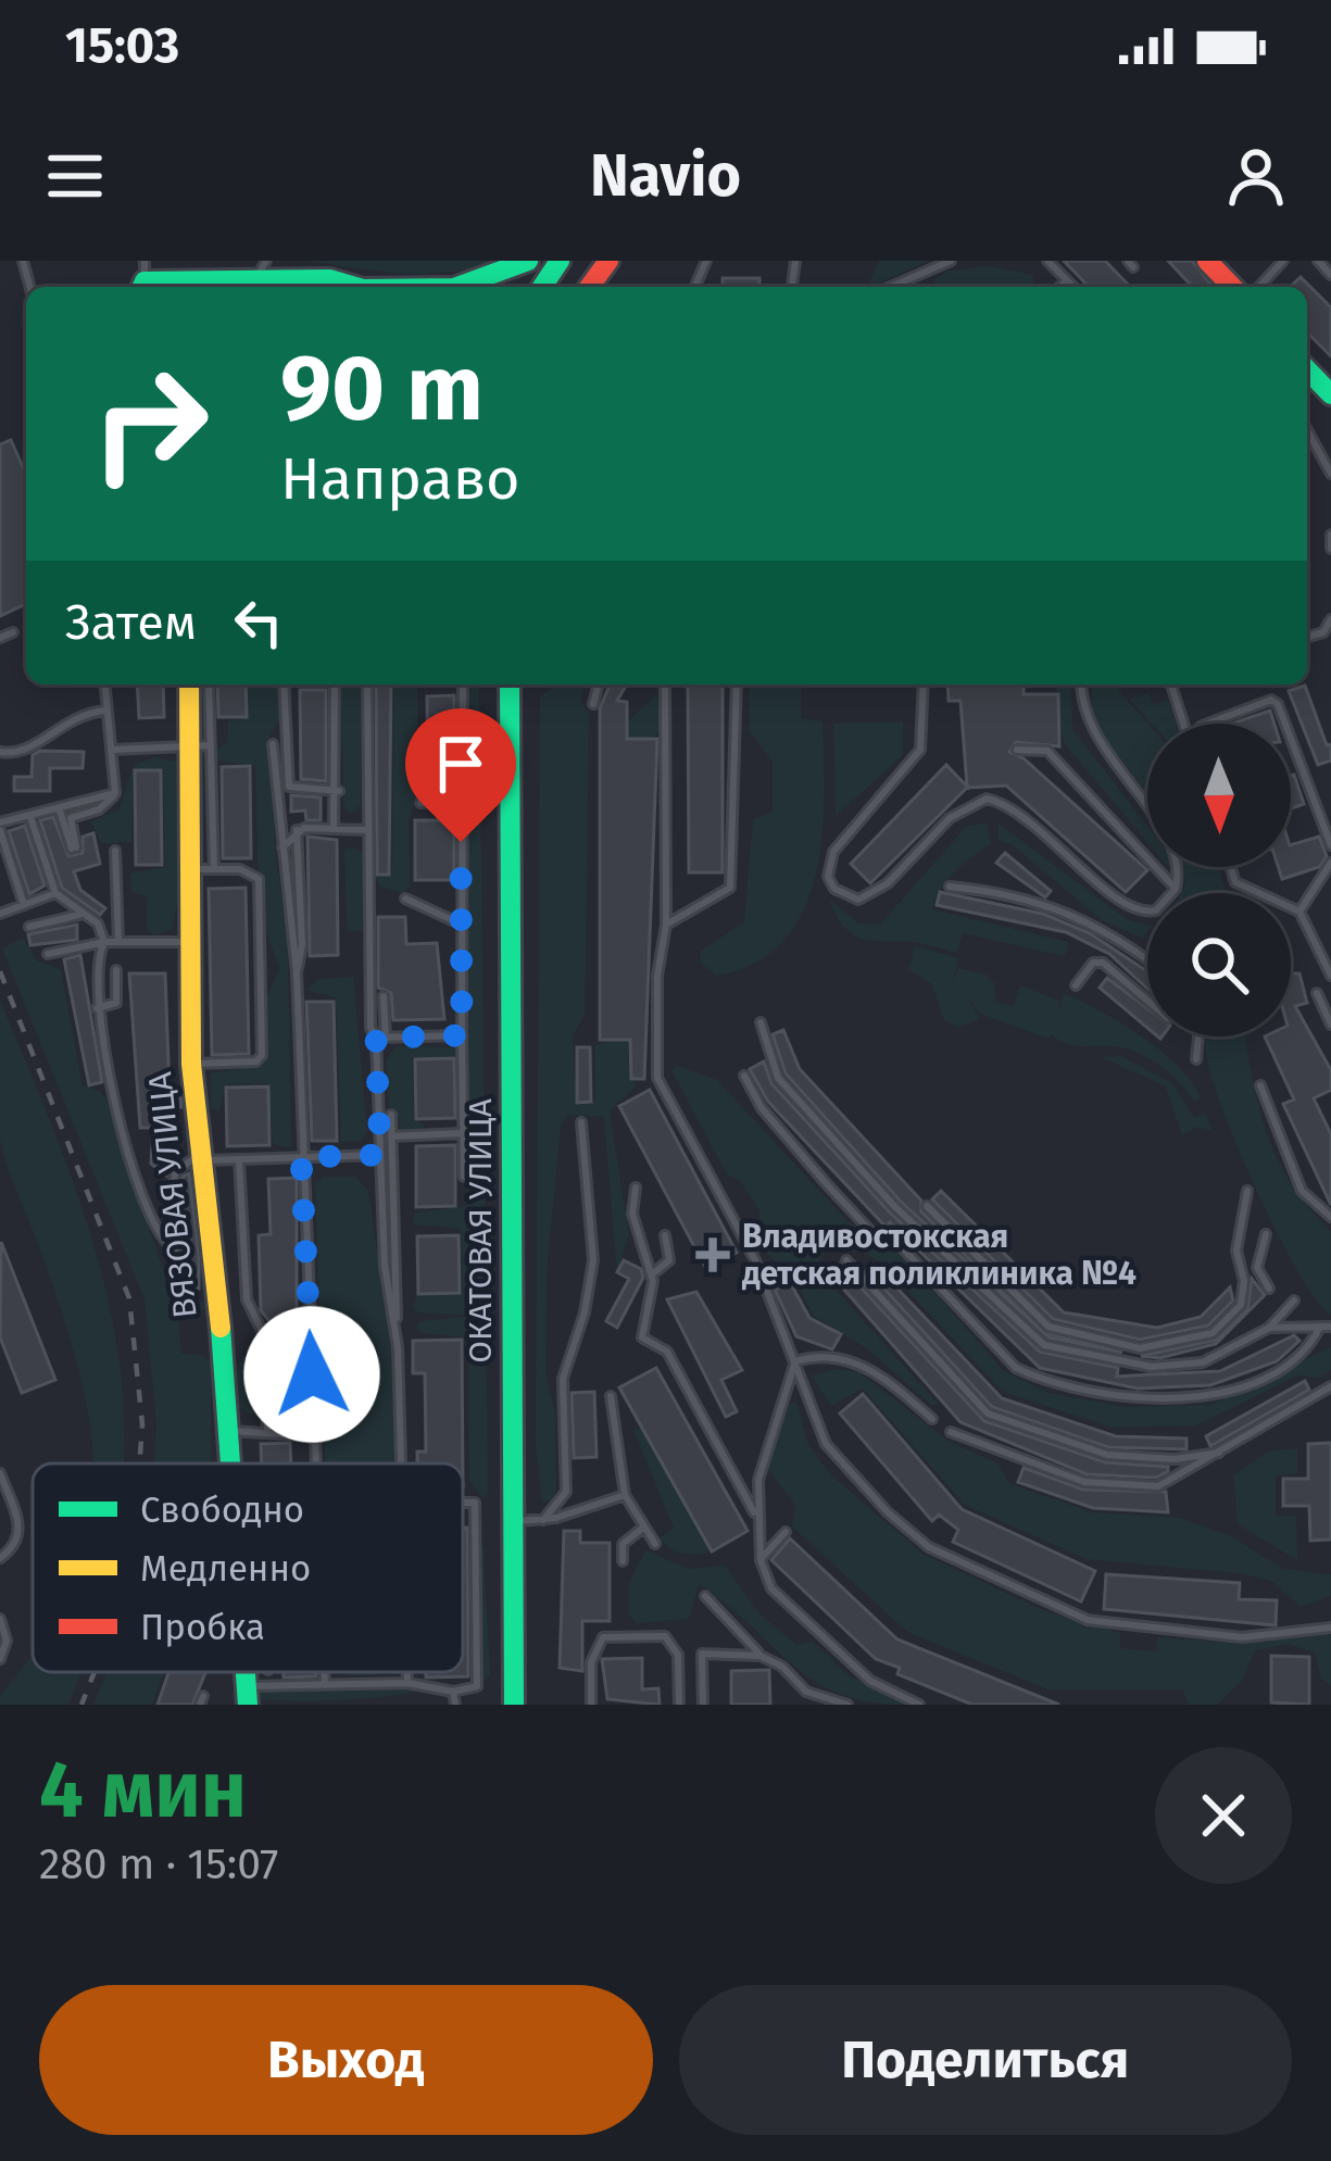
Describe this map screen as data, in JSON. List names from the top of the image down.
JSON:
{
  "streets": {
    "main road": ["ВЯЗОВАЯ УЛИЦА", "ОКАТОВАЯ УЛИЦА"]
  },
  "places": {
    "health": ["Владивостокская детская поликлиника №4"]
  },
  "legend": ["Свободно", "Медленно", "Пробка"],
  "north": "bottom",
  "page": {
    "status": "15:03",
    "header": "Navio",
    "turn": ["90 m", "Направо"],
    "then": "Затем",
    "heading": ["4 мин", "280 m · 15:07"],
    "buttons": ["Выход", "Поделиться"]
  }
}
